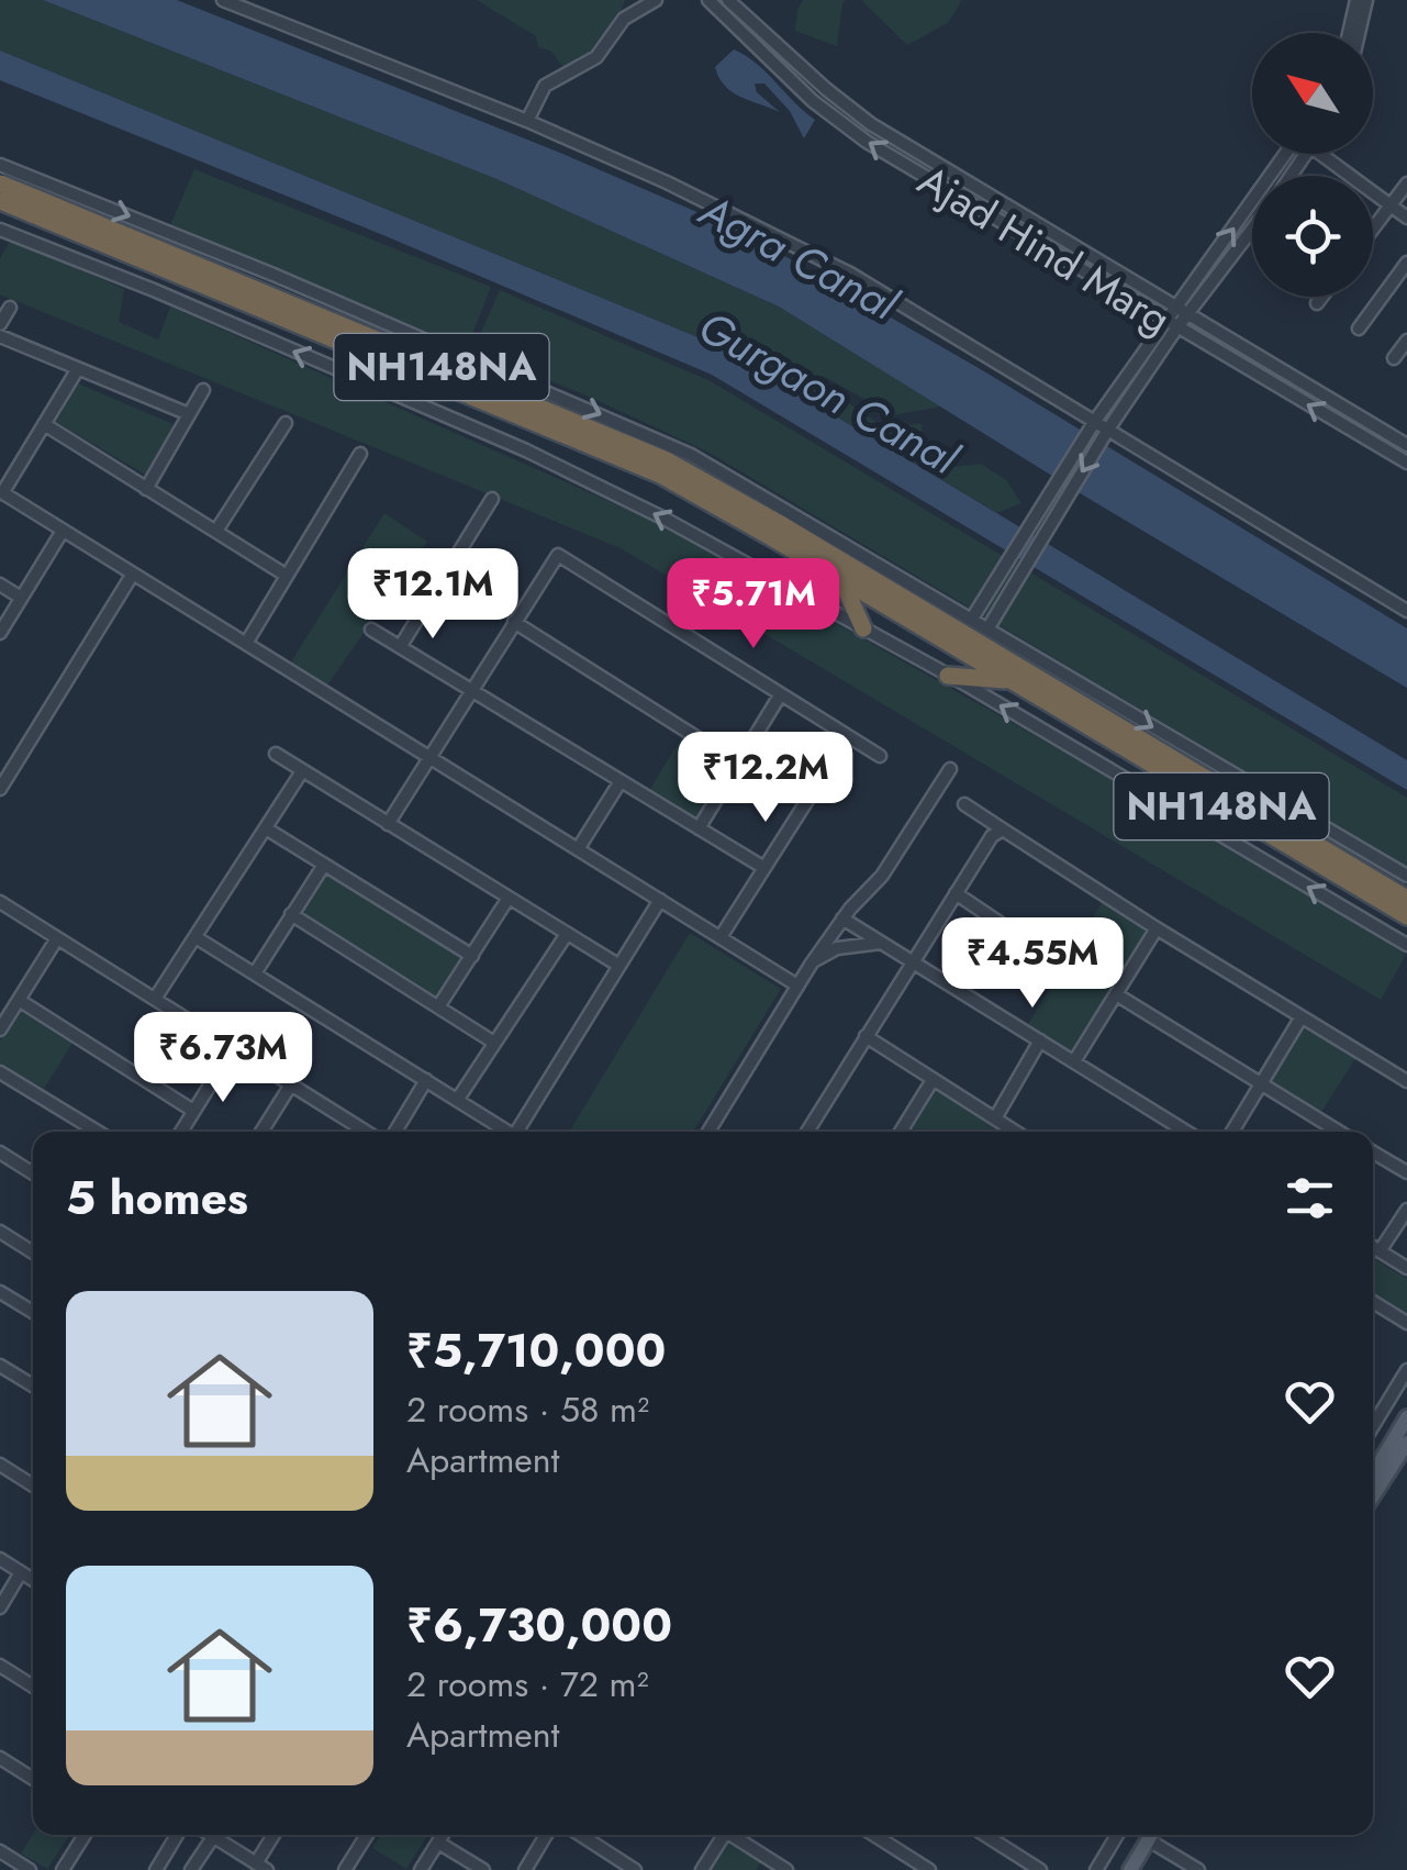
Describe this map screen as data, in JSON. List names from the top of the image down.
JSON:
{
  "streets": {
    "highway": ["NH148NA"],
    "street": ["Ajad Hind Marg"]
  },
  "water": ["Agra Canal", "Gurgaon Canal"],
  "north": "top left",
  "page": {
    "price": [
      "₹12.1M",
      "₹5.71M",
      "₹12.2M",
      "₹4.55M",
      "₹6.73M"
    ],
    "heading": "5 homes",
    "list": [
      {
        "name": "₹5,710,000",
        "note": "2 rooms · 58 m² · Apartment"
      },
      {
        "name": "₹6,730,000",
        "note": "2 rooms · 72 m² · Apartment"
      }
    ]
  }
}
